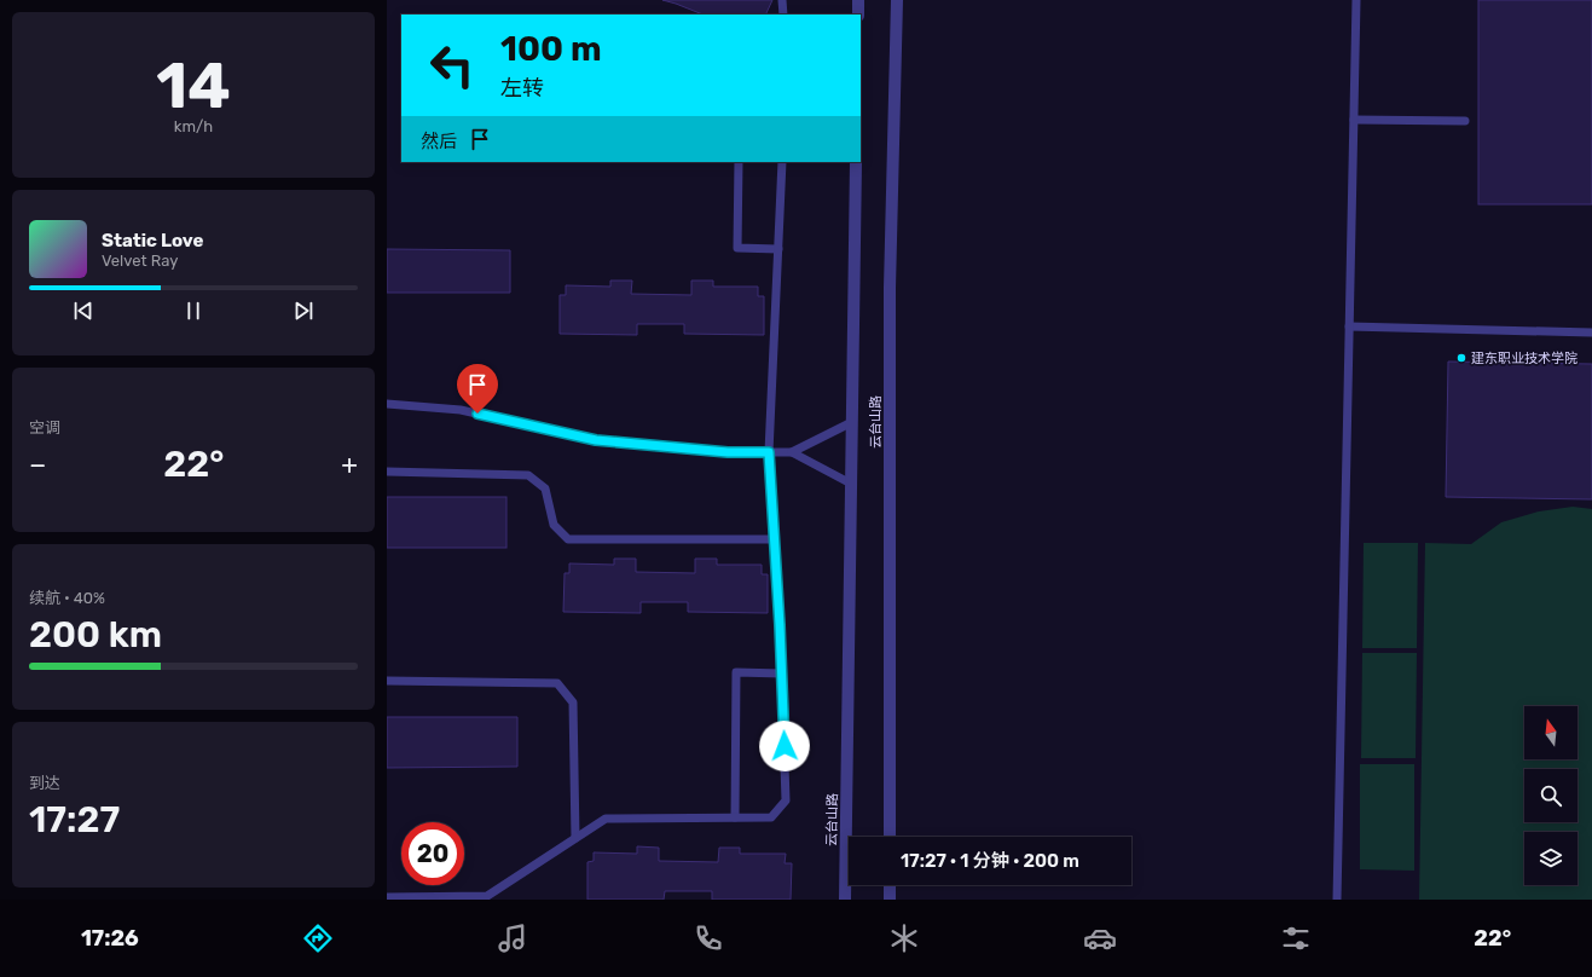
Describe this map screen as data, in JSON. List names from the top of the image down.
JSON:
{
  "streets": {
    "street": ["云台山路"]
  },
  "places": ["建东职业技术学院"],
  "north": "top",
  "page": {
    "tile": [
      ["14", "km/h"],
      "空调",
      ["续航 · 40%", "200 km"],
      ["到达", "17:27"]
    ],
    "turn": ["100 m", "左转"],
    "then": "然后",
    "song": ["Static Love", "Velvet Ray"],
    "heat": ["−", "22°", "+"],
    "limit": "20",
    "trip": "17:27 · 1 分钟 · 200 m",
    "tabs": ["17:26", "22°"]
  }
}
